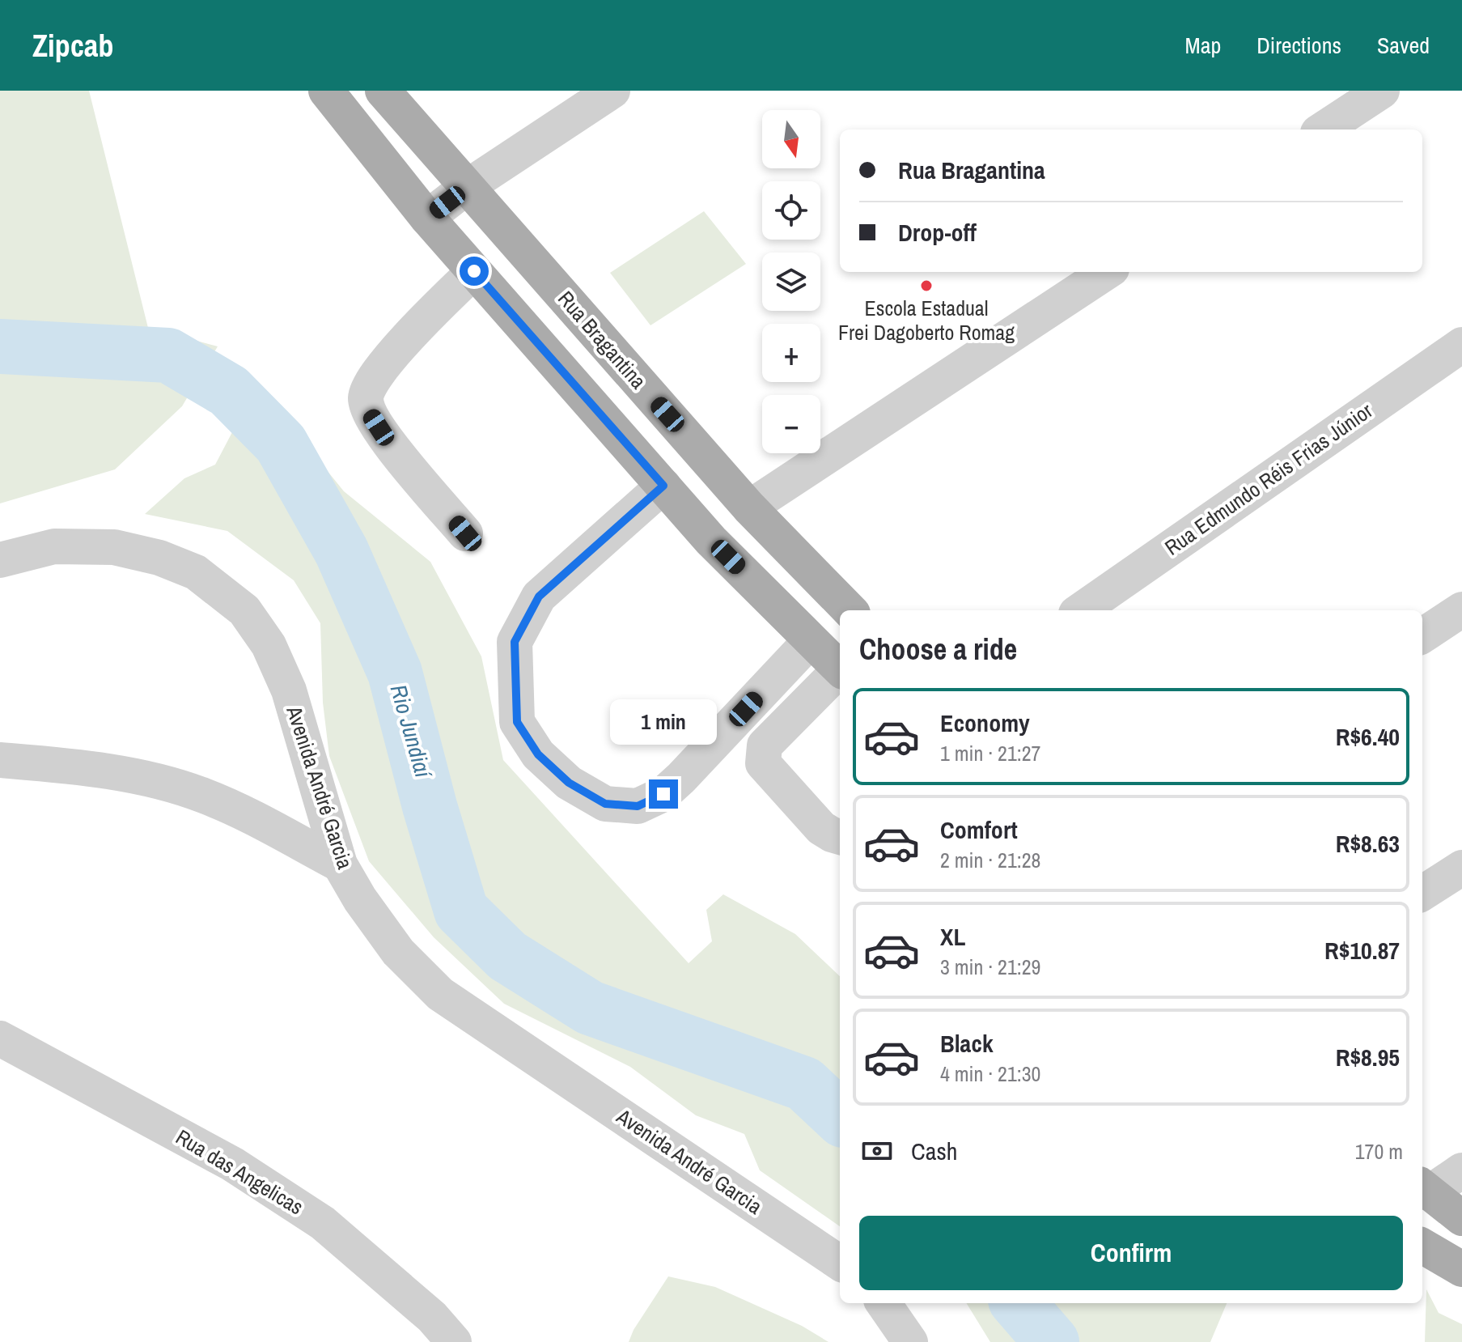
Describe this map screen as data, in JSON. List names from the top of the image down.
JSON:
{
  "streets": {
    "main road": ["Rua Bragantina"],
    "street": ["Rua Edmundo Réis Frias Júnior", "Avenida André Garcia", "Rua das Angelicas"]
  },
  "water": ["Rio Jundiaí"],
  "places": ["Escola Estadual Frei Dagoberto Romag"],
  "north": "bottom",
  "page": {
    "header": "Zipcab",
    "nav": ["Map", "Directions", "Saved"],
    "map_buttons": ["+", "−"],
    "banner": ["Rua Bragantina", "Drop-off"],
    "heading": "Choose a ride",
    "list": [
      {
        "name": "Economy",
        "note": "1 min · 21:27",
        "value": "R$6.40"
      },
      {
        "name": "Comfort",
        "note": "2 min · 21:28",
        "value": "R$8.63"
      },
      {
        "name": "XL",
        "note": "3 min · 21:29",
        "value": "R$10.87"
      },
      {
        "name": "Black",
        "note": "4 min · 21:30",
        "value": "R$8.95"
      }
    ],
    "bubble": "1 min",
    "pay": ["Cash", "170 m"],
    "buttons": "Confirm"
  }
}
